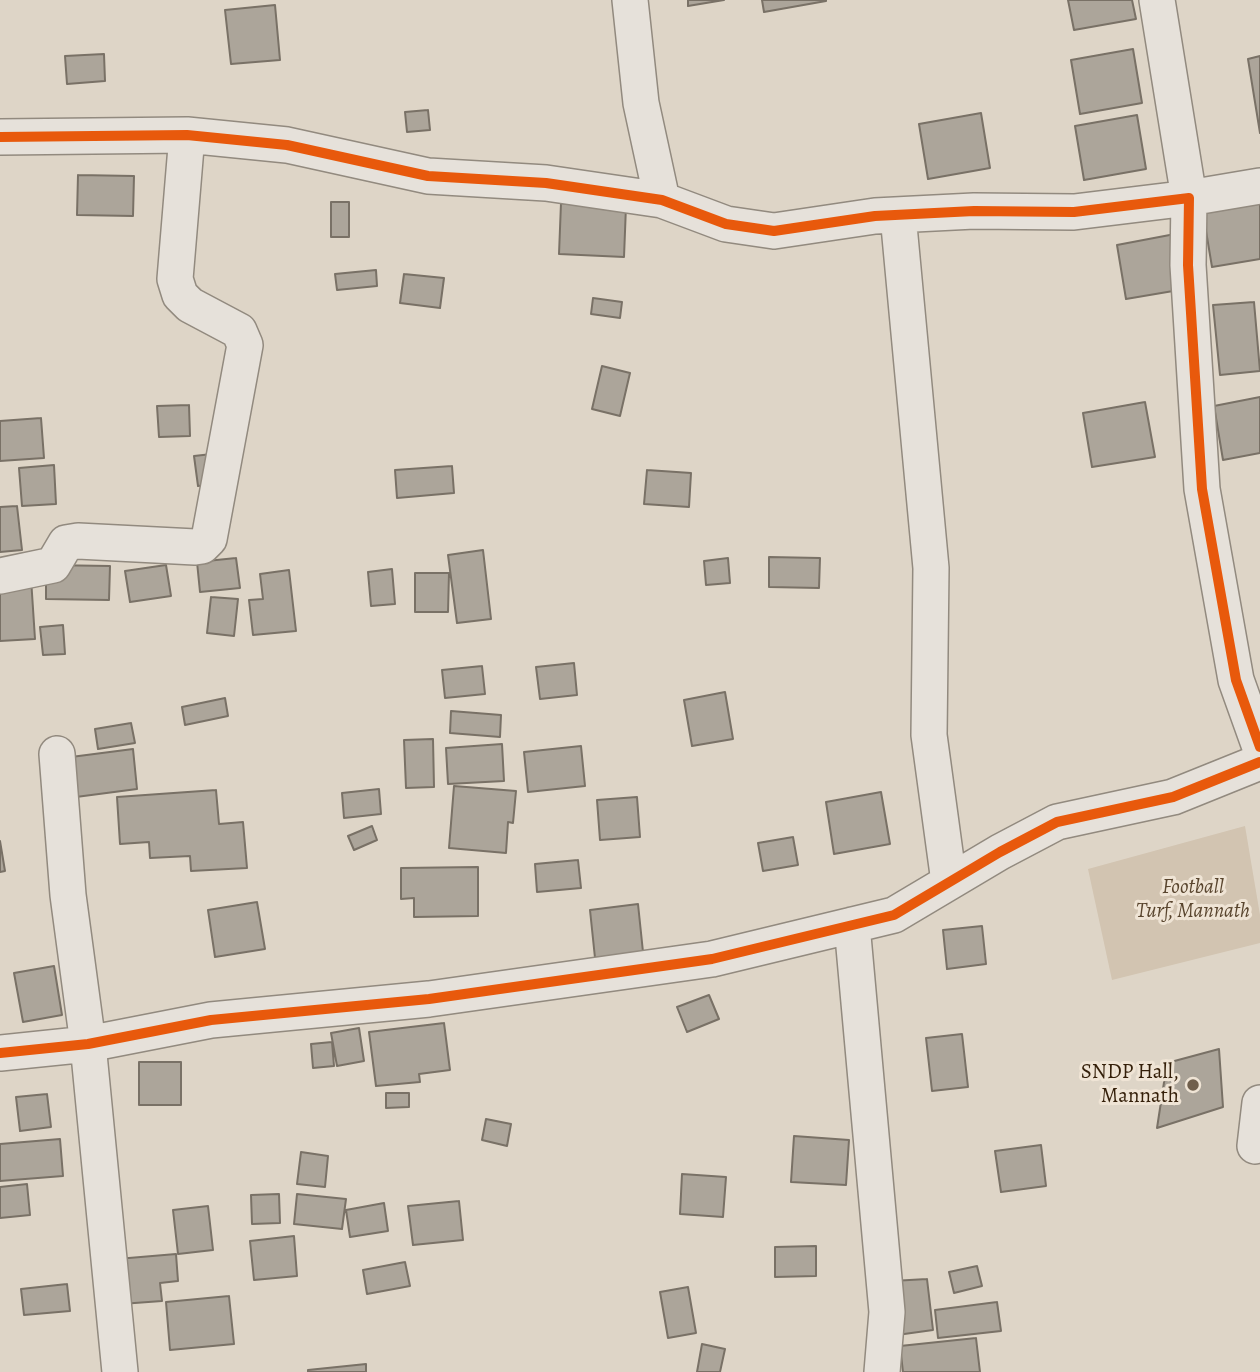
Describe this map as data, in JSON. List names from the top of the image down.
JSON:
{
  "parks": ["Football Turf, Mannath"],
  "places": ["SNDP Hall, Mannath"]
}
